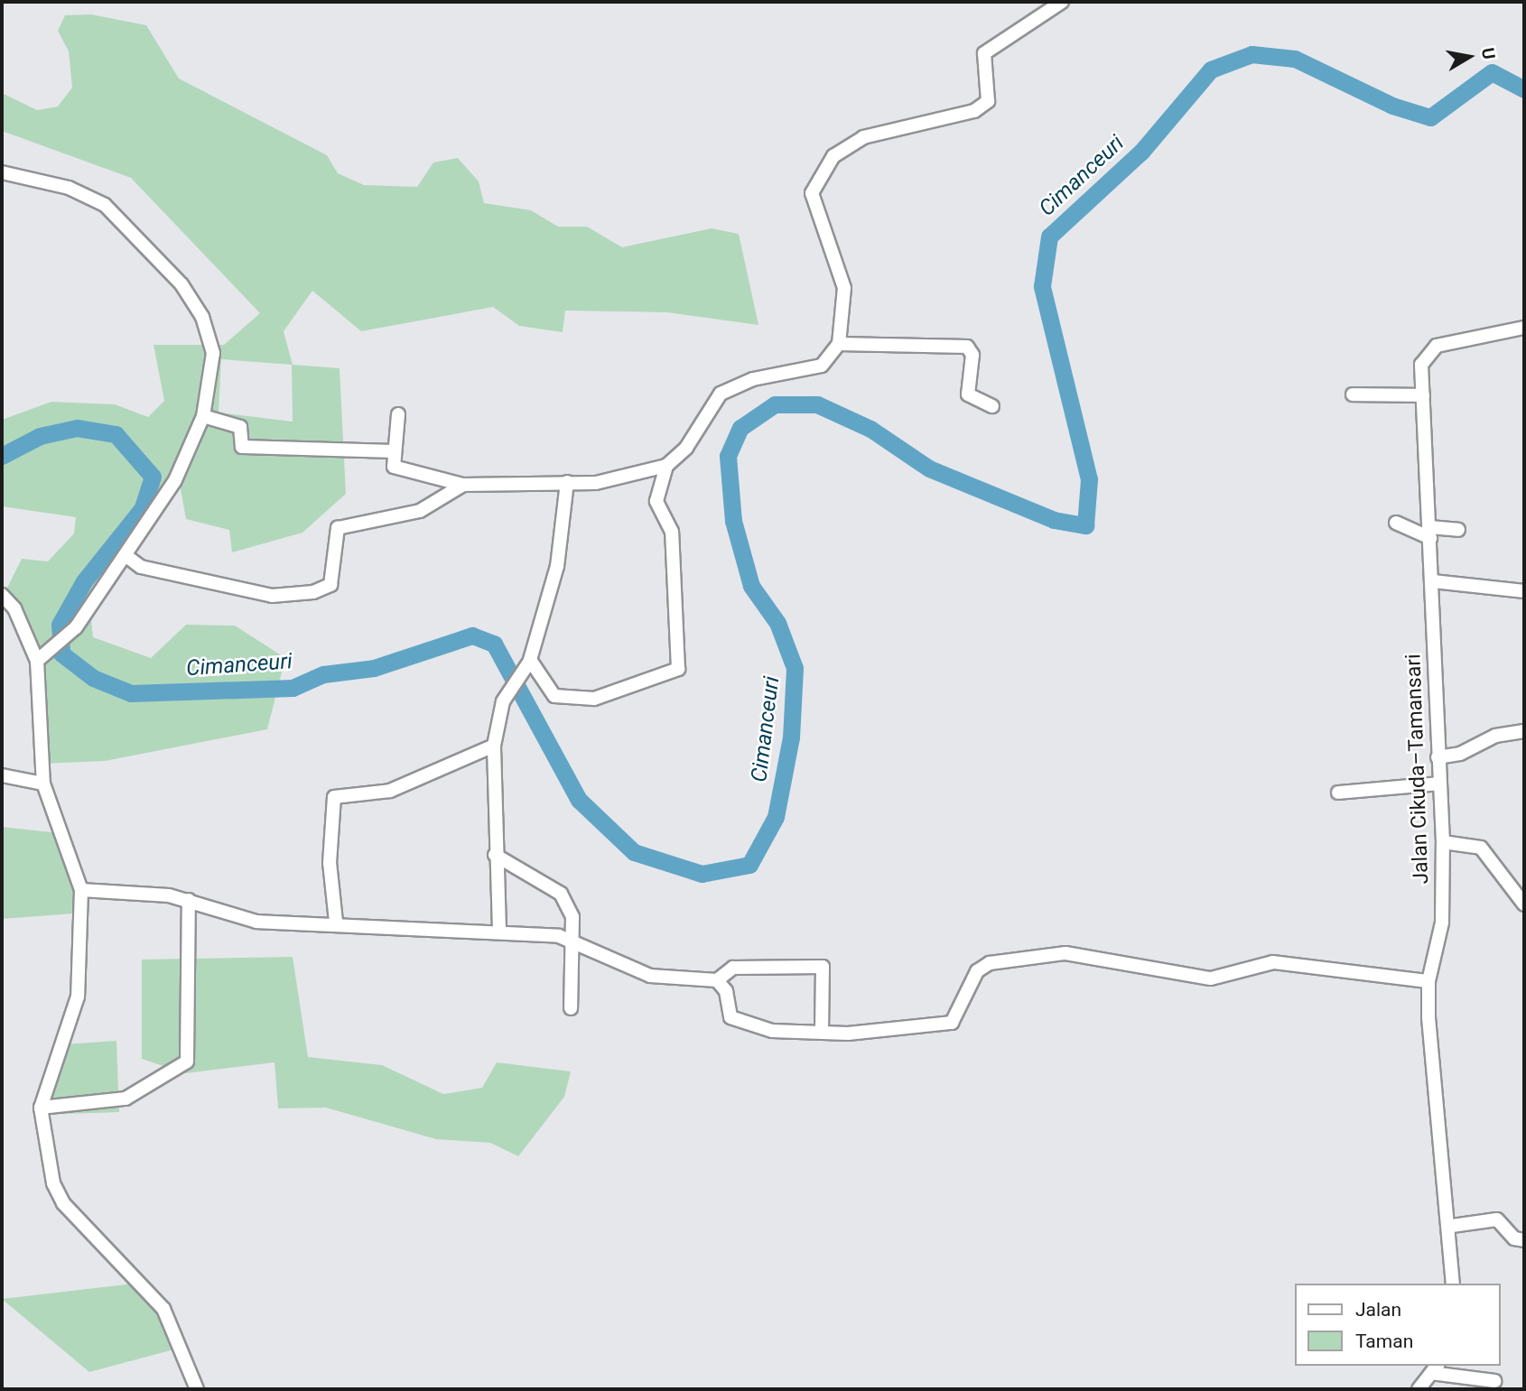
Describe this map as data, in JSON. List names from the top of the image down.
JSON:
{
  "streets": {
    "street": ["Jalan Cikuda–Tamansari"]
  },
  "water": ["Cimanceuri"],
  "legend": ["Jalan", "Taman"],
  "north": "right"
}
